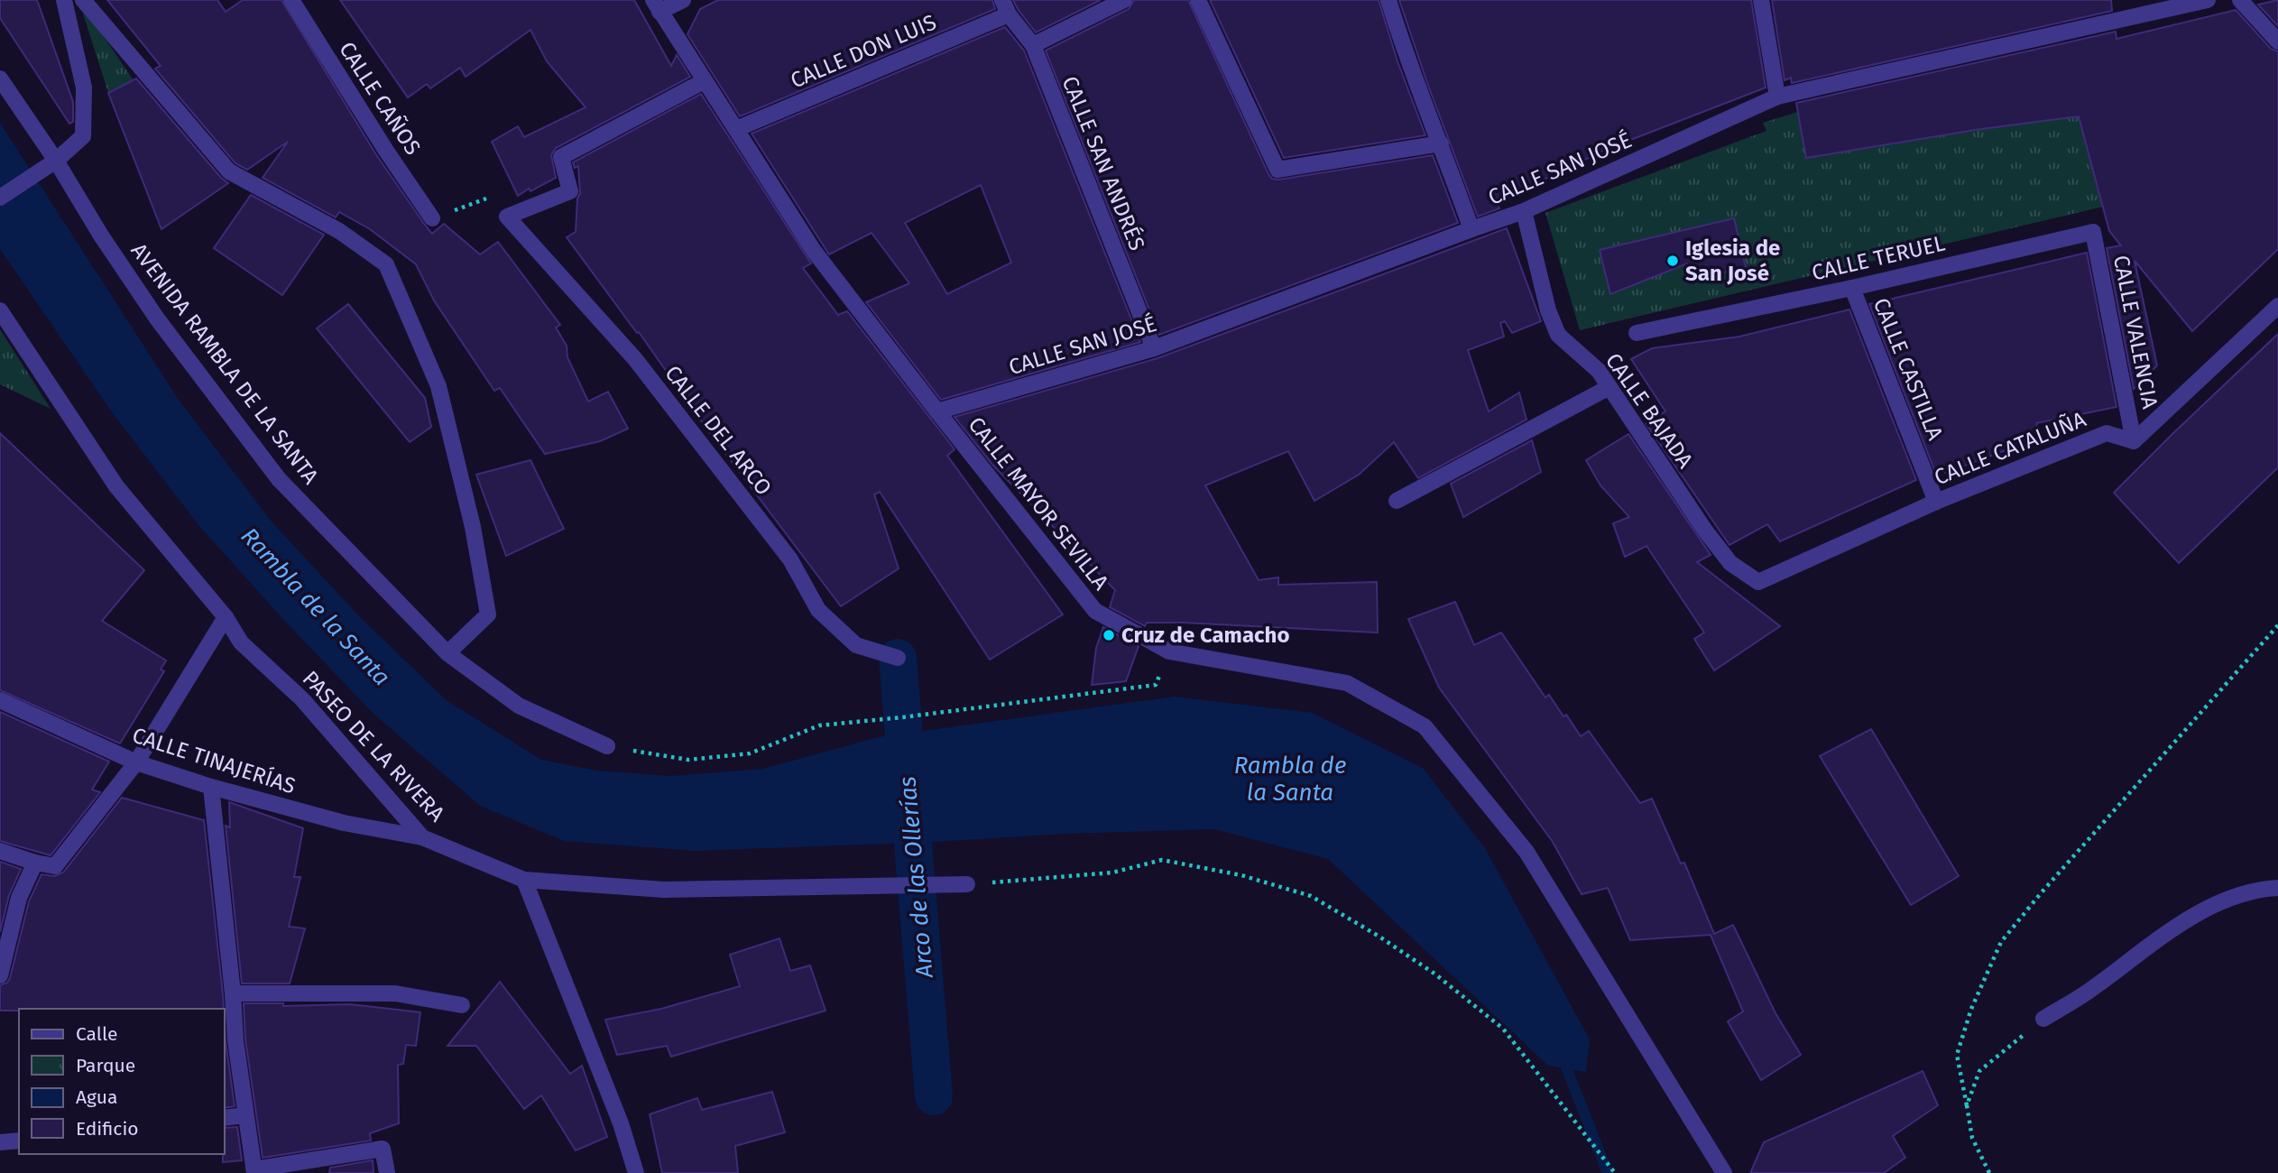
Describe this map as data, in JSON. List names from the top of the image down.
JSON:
{
  "streets": {
    "street": [
      "CALLE DON LUIS",
      "CALLE CAÑOS",
      "CALLE SAN ANDRÉS",
      "CALLE SAN JOSÉ",
      "CALLE TERUEL",
      "CALLE VALENCIA",
      "AVENIDA RAMBLA DE LA SANTA",
      "CALLE CASTILLA",
      "CALLE BAJADA",
      "CALLE DEL ARCO",
      "CALLE CATALUÑA",
      "CALLE MAYOR SEVILLA",
      "PASEO DE LA RIVERA",
      "CALLE TINAJERÍAS"
    ]
  },
  "crossings": [
    ["CALLE DON LUIS", "CALLE SAN ANDRÉS"],
    ["CALLE DON LUIS", "CALLE MAYOR SEVILLA"],
    ["CALLE SAN ANDRÉS", "CALLE SAN JOSÉ"],
    ["CALLE SAN JOSÉ", "CALLE BAJADA"],
    ["CALLE SAN JOSÉ", "CALLE MAYOR SEVILLA"],
    ["CALLE TERUEL", "CALLE VALENCIA"],
    ["CALLE TERUEL", "CALLE CASTILLA"],
    ["CALLE VALENCIA", "CALLE CATALUÑA"],
    ["CALLE CASTILLA", "CALLE CATALUÑA"],
    ["CALLE BAJADA", "CALLE CATALUÑA"],
    ["CALLE DEL ARCO", "CALLE MAYOR SEVILLA"],
    ["PASEO DE LA RIVERA", "CALLE TINAJERÍAS"]
  ],
  "water": ["Rambla de la Santa", "Arco de las Ollerías"],
  "places": ["Iglesia de San José", "Cruz de Camacho"],
  "legend": [
    "Calle",
    "Parque",
    "Agua",
    "Edificio"
  ]
}
